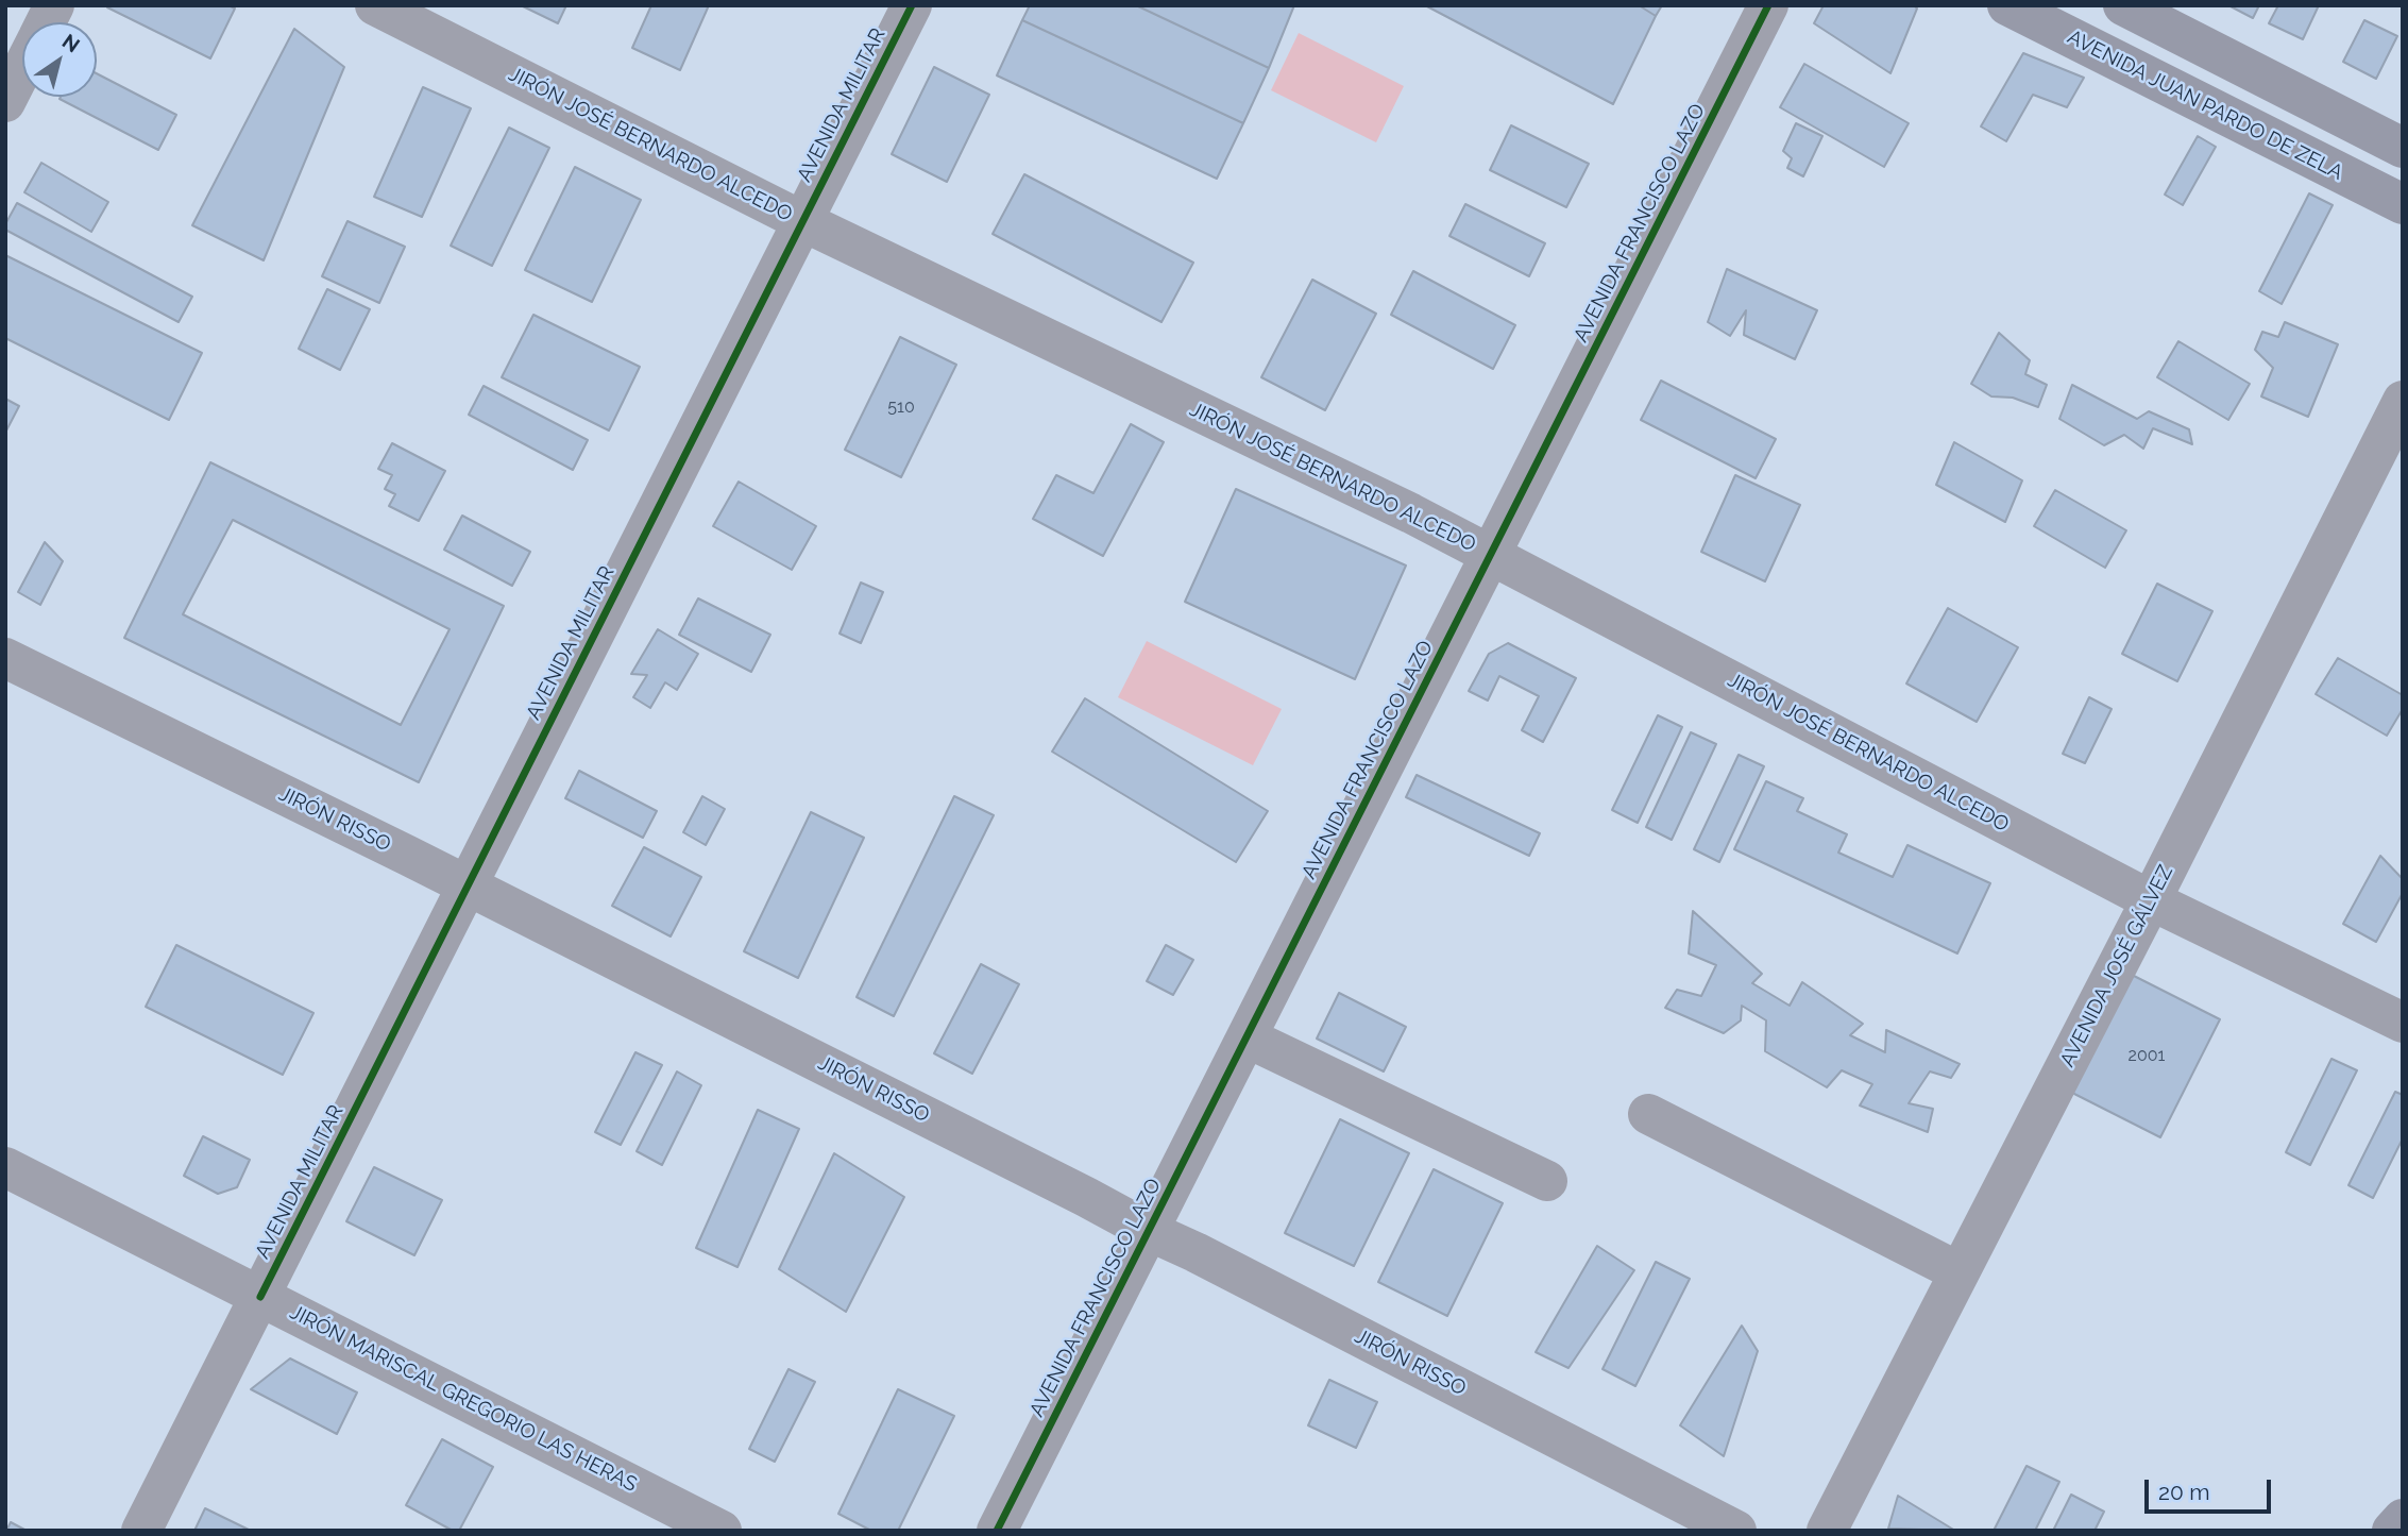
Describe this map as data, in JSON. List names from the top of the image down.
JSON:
{
  "streets": {
    "main road": ["AVENIDA JUAN PARDO DE ZELA"],
    "street": [
      "AVENIDA MILITAR",
      "JIRÓN JOSÉ BERNARDO ALCEDO",
      "AVENIDA FRANCISCO LAZO",
      "JIRÓN RISSO",
      "AVENIDA JOSÉ GÁLVEZ",
      "JIRÓN MARISCAL GREGORIO LAS HERAS"
    ]
  },
  "crossings": [
    ["AVENIDA MILITAR", "JIRÓN JOSÉ BERNARDO ALCEDO"],
    ["AVENIDA MILITAR", "JIRÓN RISSO"],
    ["AVENIDA MILITAR", "JIRÓN MARISCAL GREGORIO LAS HERAS"],
    ["JIRÓN JOSÉ BERNARDO ALCEDO", "AVENIDA FRANCISCO LAZO"],
    ["JIRÓN JOSÉ BERNARDO ALCEDO", "AVENIDA JOSÉ GÁLVEZ"],
    ["AVENIDA FRANCISCO LAZO", "JIRÓN RISSO"]
  ],
  "house_numbers": ["510", "2001"],
  "scale_bar": "20 m",
  "north": "top right"
}
